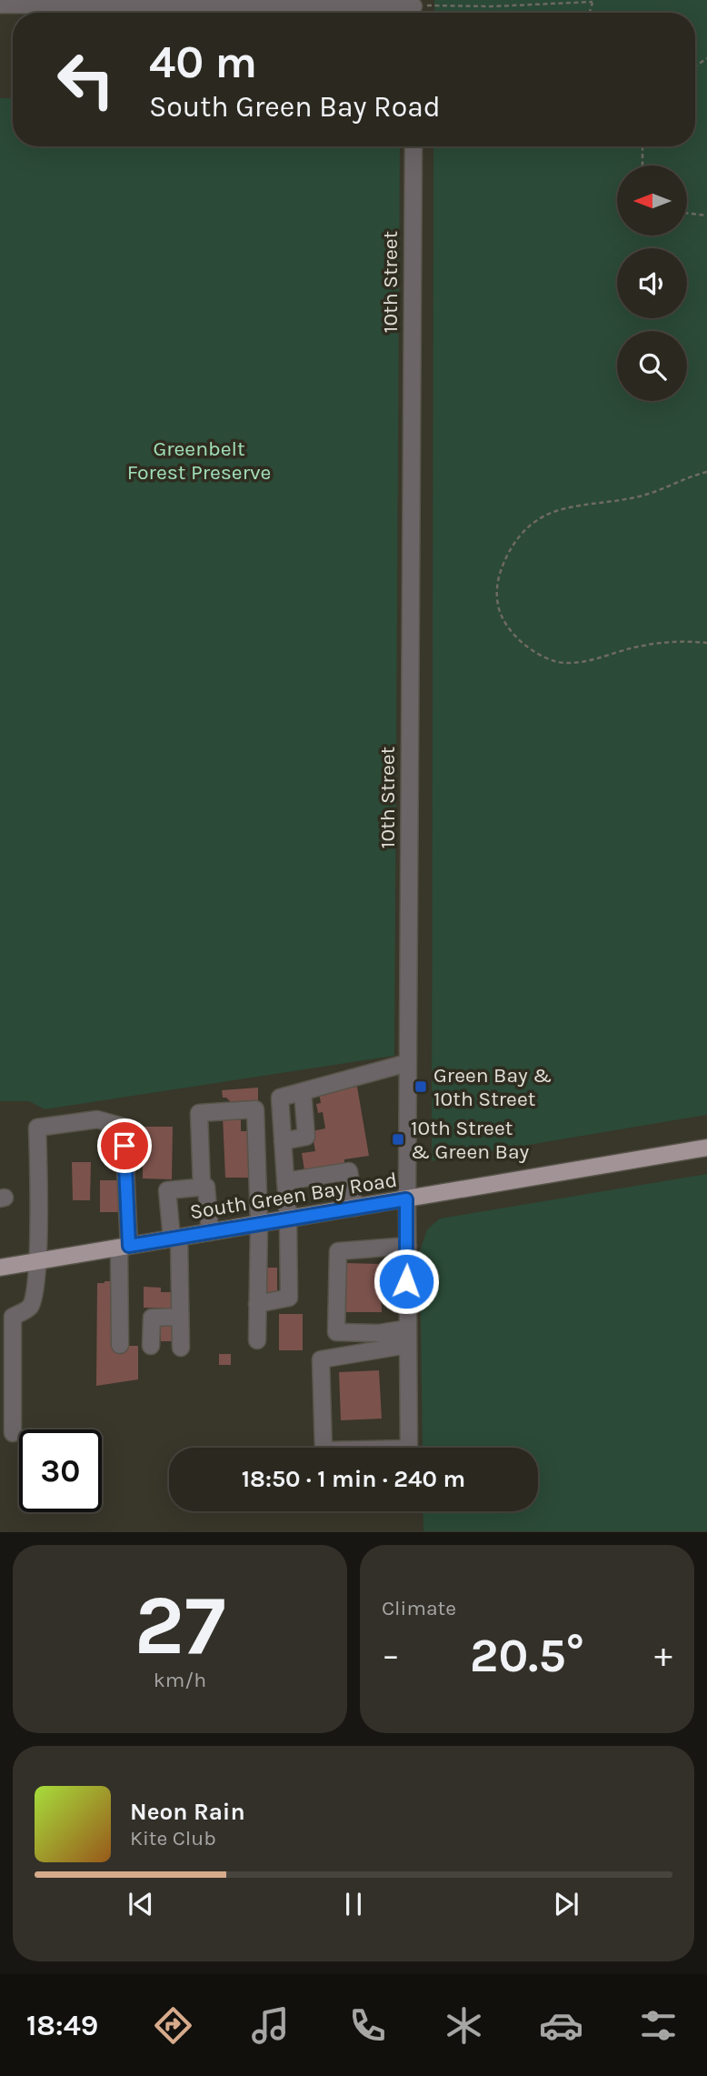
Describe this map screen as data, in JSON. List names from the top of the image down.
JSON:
{
  "streets": {
    "main road": ["South Green Bay Road"],
    "street": ["10th Street"]
  },
  "crossings": [
    ["10th Street", "South Green Bay Road"]
  ],
  "parks": ["Greenbelt Forest Preserve"],
  "places": {
    "transit": ["Green Bay & 10th Street", "10th Street & Green Bay"]
  },
  "north": "left",
  "page": {
    "turn": ["40 m", "South Green Bay Road"],
    "limit": "30",
    "trip": "18:50 · 1 min · 240 m",
    "tile": [
      ["27", "km/h"],
      "Climate"
    ],
    "heat": ["−", "20.5°", "+"],
    "song": ["Neon Rain", "Kite Club"],
    "tabs": "18:49"
  }
}
